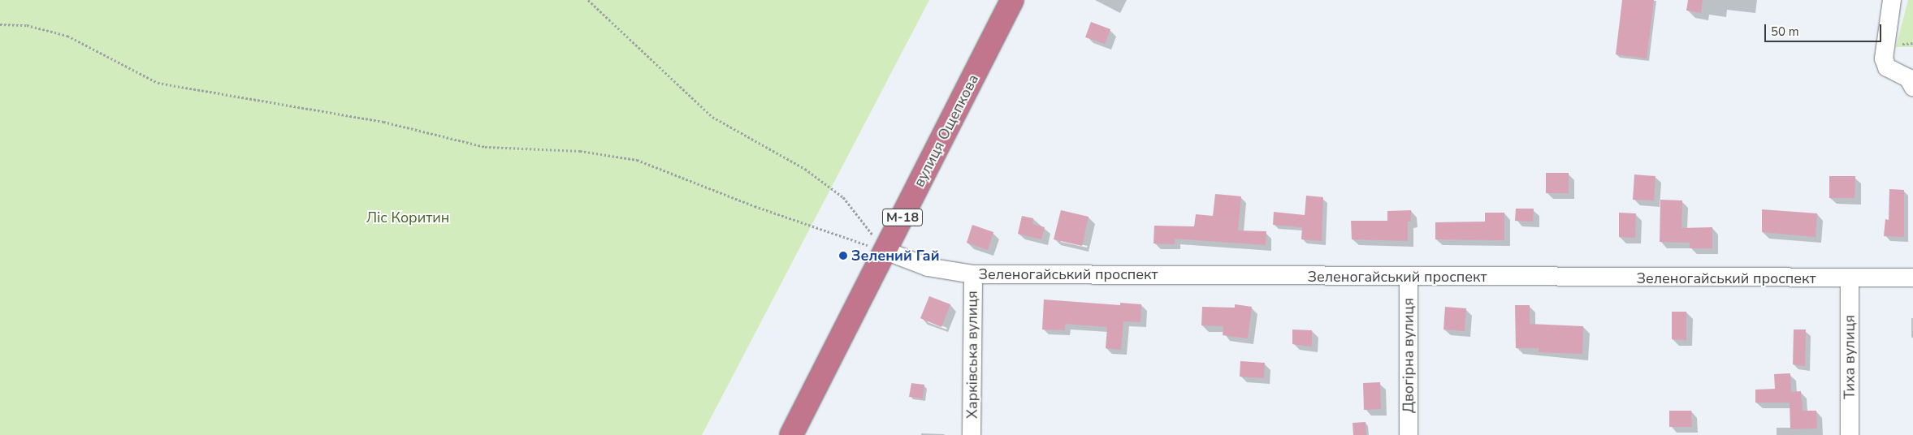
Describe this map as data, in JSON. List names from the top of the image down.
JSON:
{
  "streets": {
    "highway": ["вулиця Ощепкова", "М-18"],
    "street": [
      "Зеленогайський проспект",
      "Харківська вулиця",
      "Двогірна вулиця",
      "Тиха вулиця"
    ]
  },
  "crossings": [
    ["вулиця Ощепкова", "Зеленогайський проспект"],
    ["Зеленогайський проспект", "Харківська вулиця"],
    ["Зеленогайський проспект", "Двогірна вулиця"],
    ["Зеленогайський проспект", "Тиха вулиця"]
  ],
  "parks": ["Ліс Коритин"],
  "places": ["Зелений Гай"],
  "scale_bar": "50 m"
}
